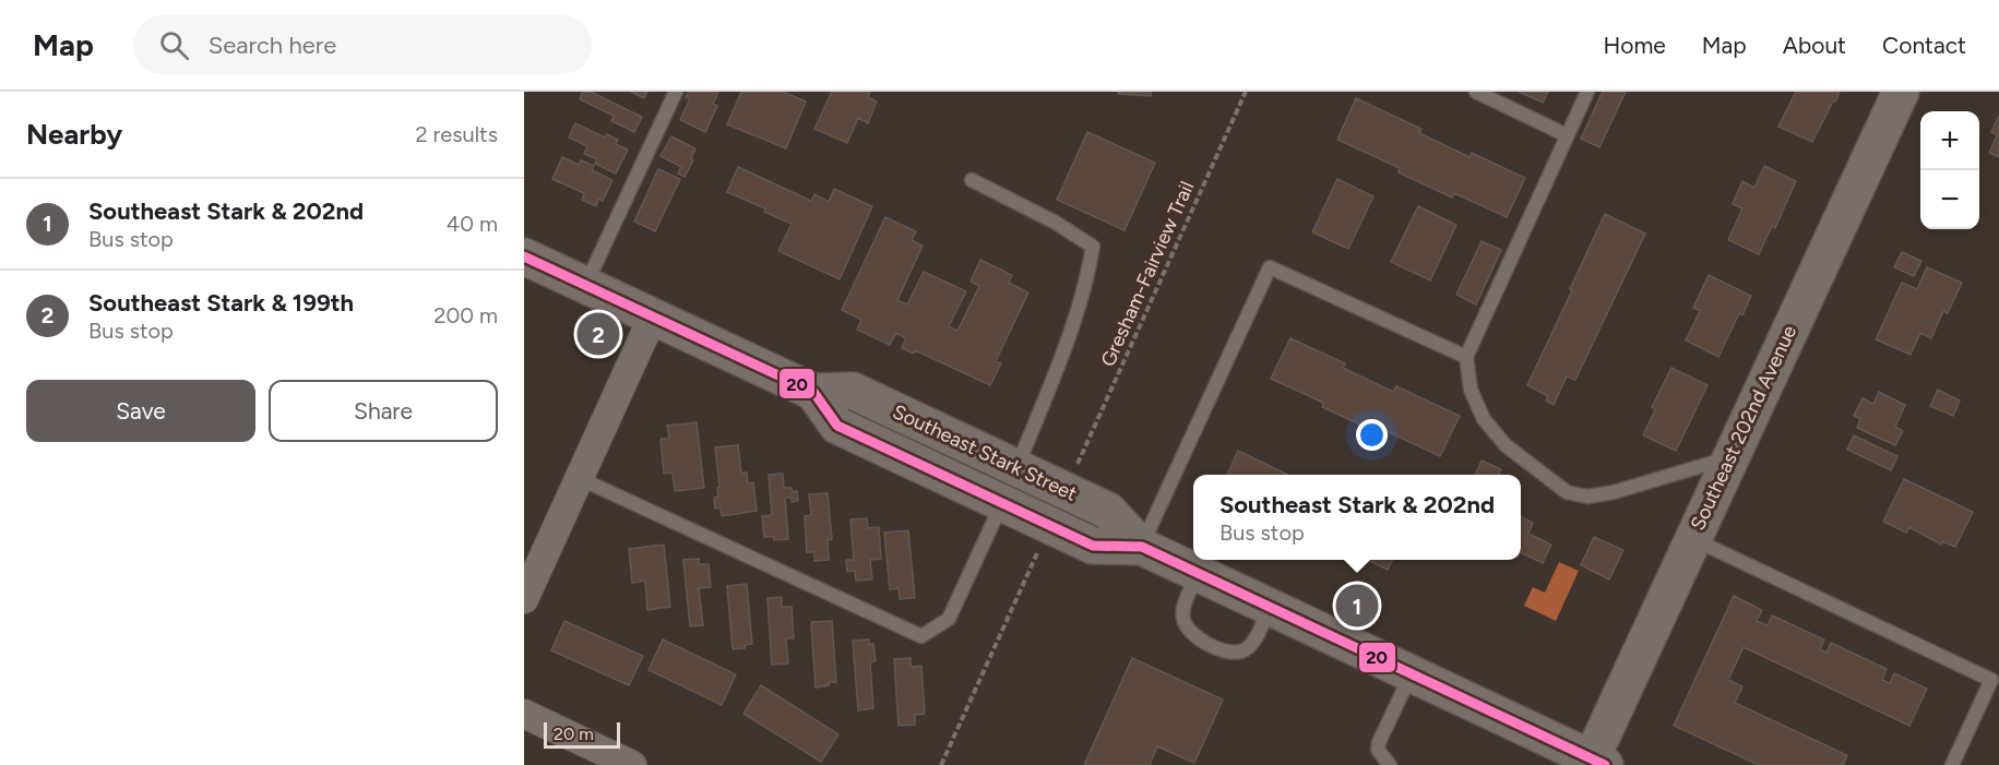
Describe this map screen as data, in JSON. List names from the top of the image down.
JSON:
{
  "streets": {
    "main road": ["Southeast 202nd Avenue", "Southeast Stark Street"],
    "path": ["Gresham-Fairview Trail"]
  },
  "crossings": [
    ["Southeast 202nd Avenue", "Southeast Stark Street"]
  ],
  "lines": ["transit line 20"],
  "scale_bar": "20 m",
  "page": {
    "header": "Map",
    "search": "Search here",
    "nav": [
      "Home",
      "Map",
      "About",
      "Contact"
    ],
    "heading": ["Nearby", "2 results"],
    "map_buttons": ["+", "−"],
    "list": [
      {
        "mark": "1",
        "name": "Southeast Stark & 202nd",
        "note": "Bus stop",
        "value": "40 m"
      },
      {
        "mark": "2",
        "name": "Southeast Stark & 199th",
        "note": "Bus stop",
        "value": "200 m"
      }
    ],
    "pins": ["2", "1"],
    "buttons": ["Save", "Share"],
    "popup": ["Southeast Stark & 202nd", "Bus stop"],
    "scale": "20 m"
  }
}
